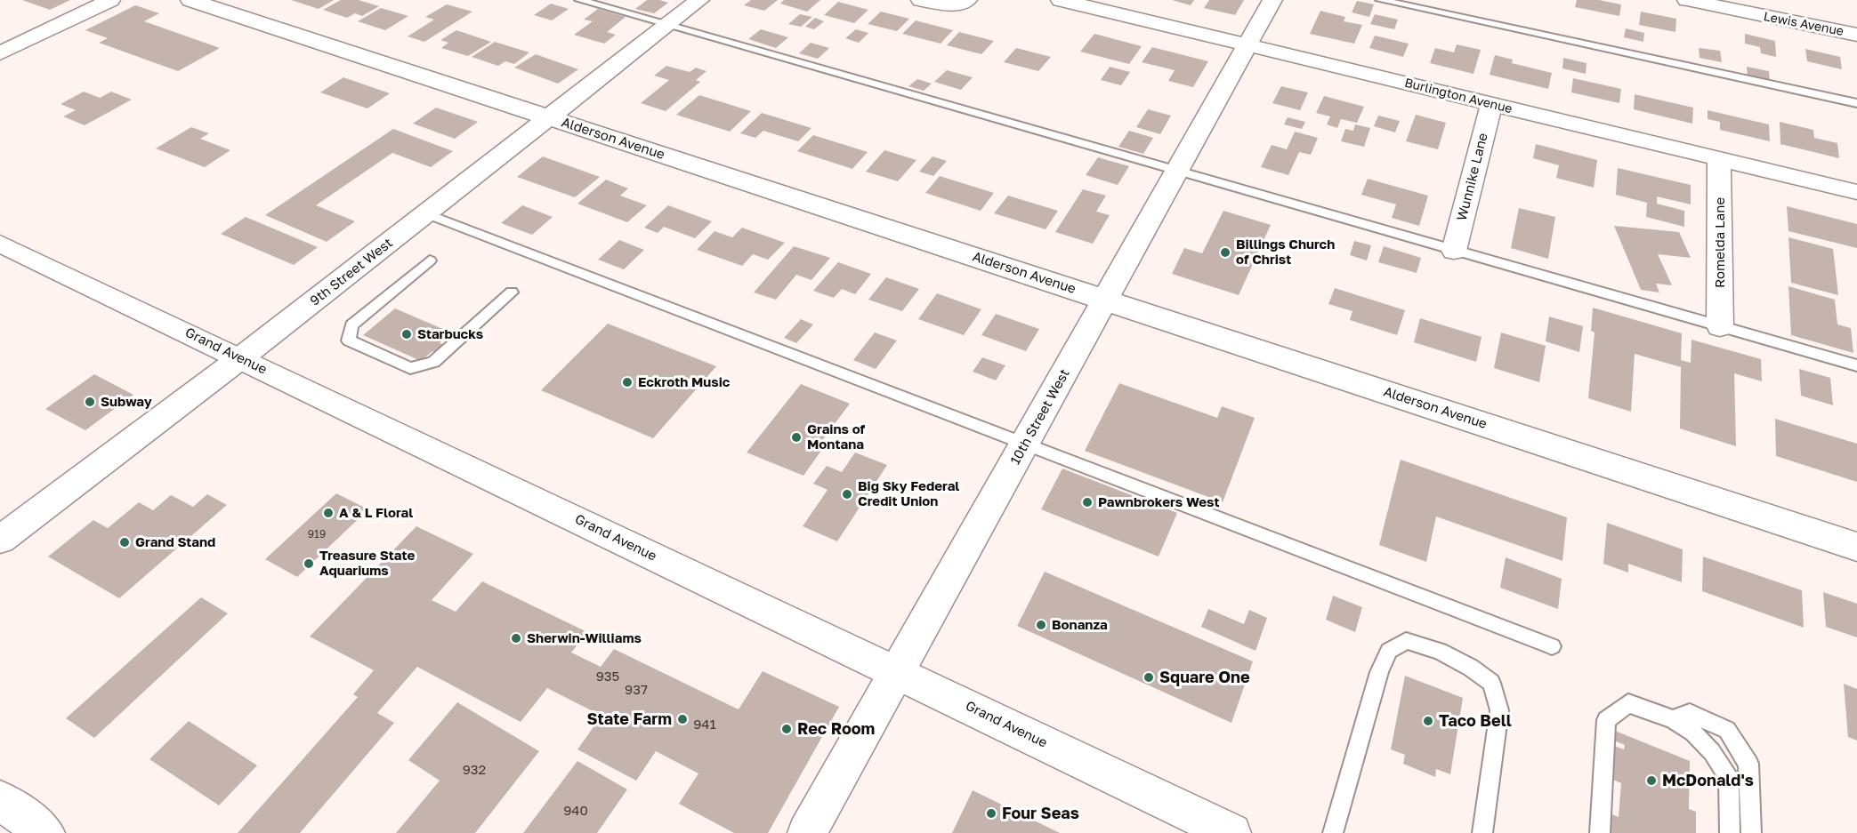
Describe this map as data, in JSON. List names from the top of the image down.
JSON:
{
  "streets": {
    "street": [
      "Lewis Avenue",
      "Burlington Avenue",
      "Alderson Avenue",
      "Wunnike Lane",
      "Romelda Lane",
      "9th Street West",
      "Grand Avenue",
      "10th Street West"
    ]
  },
  "crossings": [
    ["Burlington Avenue", "Wunnike Lane"],
    ["Burlington Avenue", "Romelda Lane"],
    ["Burlington Avenue", "10th Street West"],
    ["Alderson Avenue", "9th Street West"],
    ["Alderson Avenue", "10th Street West"],
    ["9th Street West", "Grand Avenue"],
    ["Grand Avenue", "10th Street West"]
  ],
  "places": [
    "Billings Church of Christ",
    "Starbucks",
    "Eckroth Music",
    "Subway",
    "Grains of Montana",
    "Big Sky Federal Credit Union",
    "Pawnbrokers West",
    "A & L Floral",
    "Grand Stand",
    "Treasure State Aquariums",
    "Bonanza",
    "Sherwin-Williams",
    "Square One",
    "State Farm",
    "Taco Bell",
    "Rec Room",
    "McDonald's",
    "Four Seas"
  ],
  "house_numbers": [
    "919",
    "935",
    "937",
    "941",
    "932",
    "940"
  ]
}
